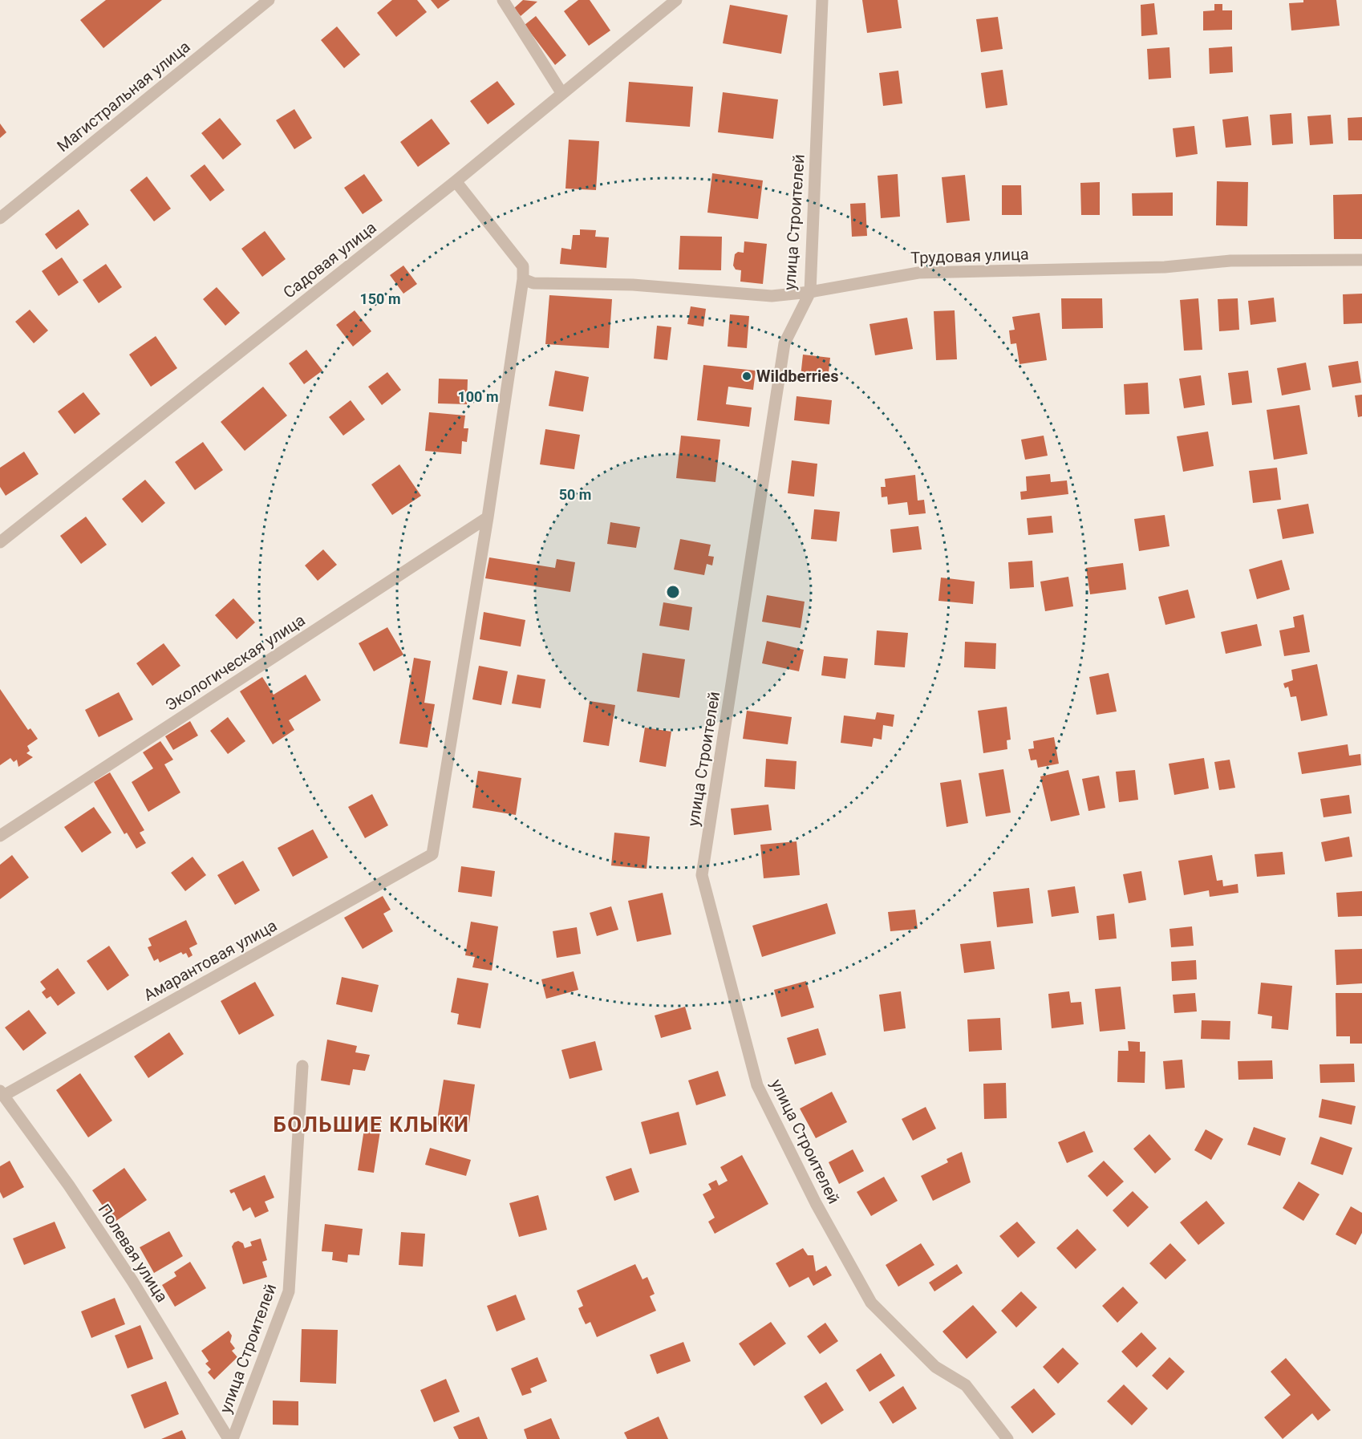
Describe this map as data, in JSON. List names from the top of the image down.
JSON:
{
  "streets": {
    "street": [
      "Магистральная улица",
      "улица Строителей",
      "Трудовая улица",
      "Садовая улица",
      "Экологическая улица",
      "Амарантовая улица",
      "Полевая улица"
    ]
  },
  "crossings": [
    ["улица Строителей", "Трудовая улица"],
    ["улица Строителей", "Полевая улица"],
    ["Экологическая улица", "Амарантовая улица"],
    ["Амарантовая улица", "Полевая улица"]
  ],
  "districts": ["БОЛЬШИЕ КЛЫКИ"],
  "places": ["Wildberries"],
  "rings": ["150 m", "100 m", "50 m"]
}
